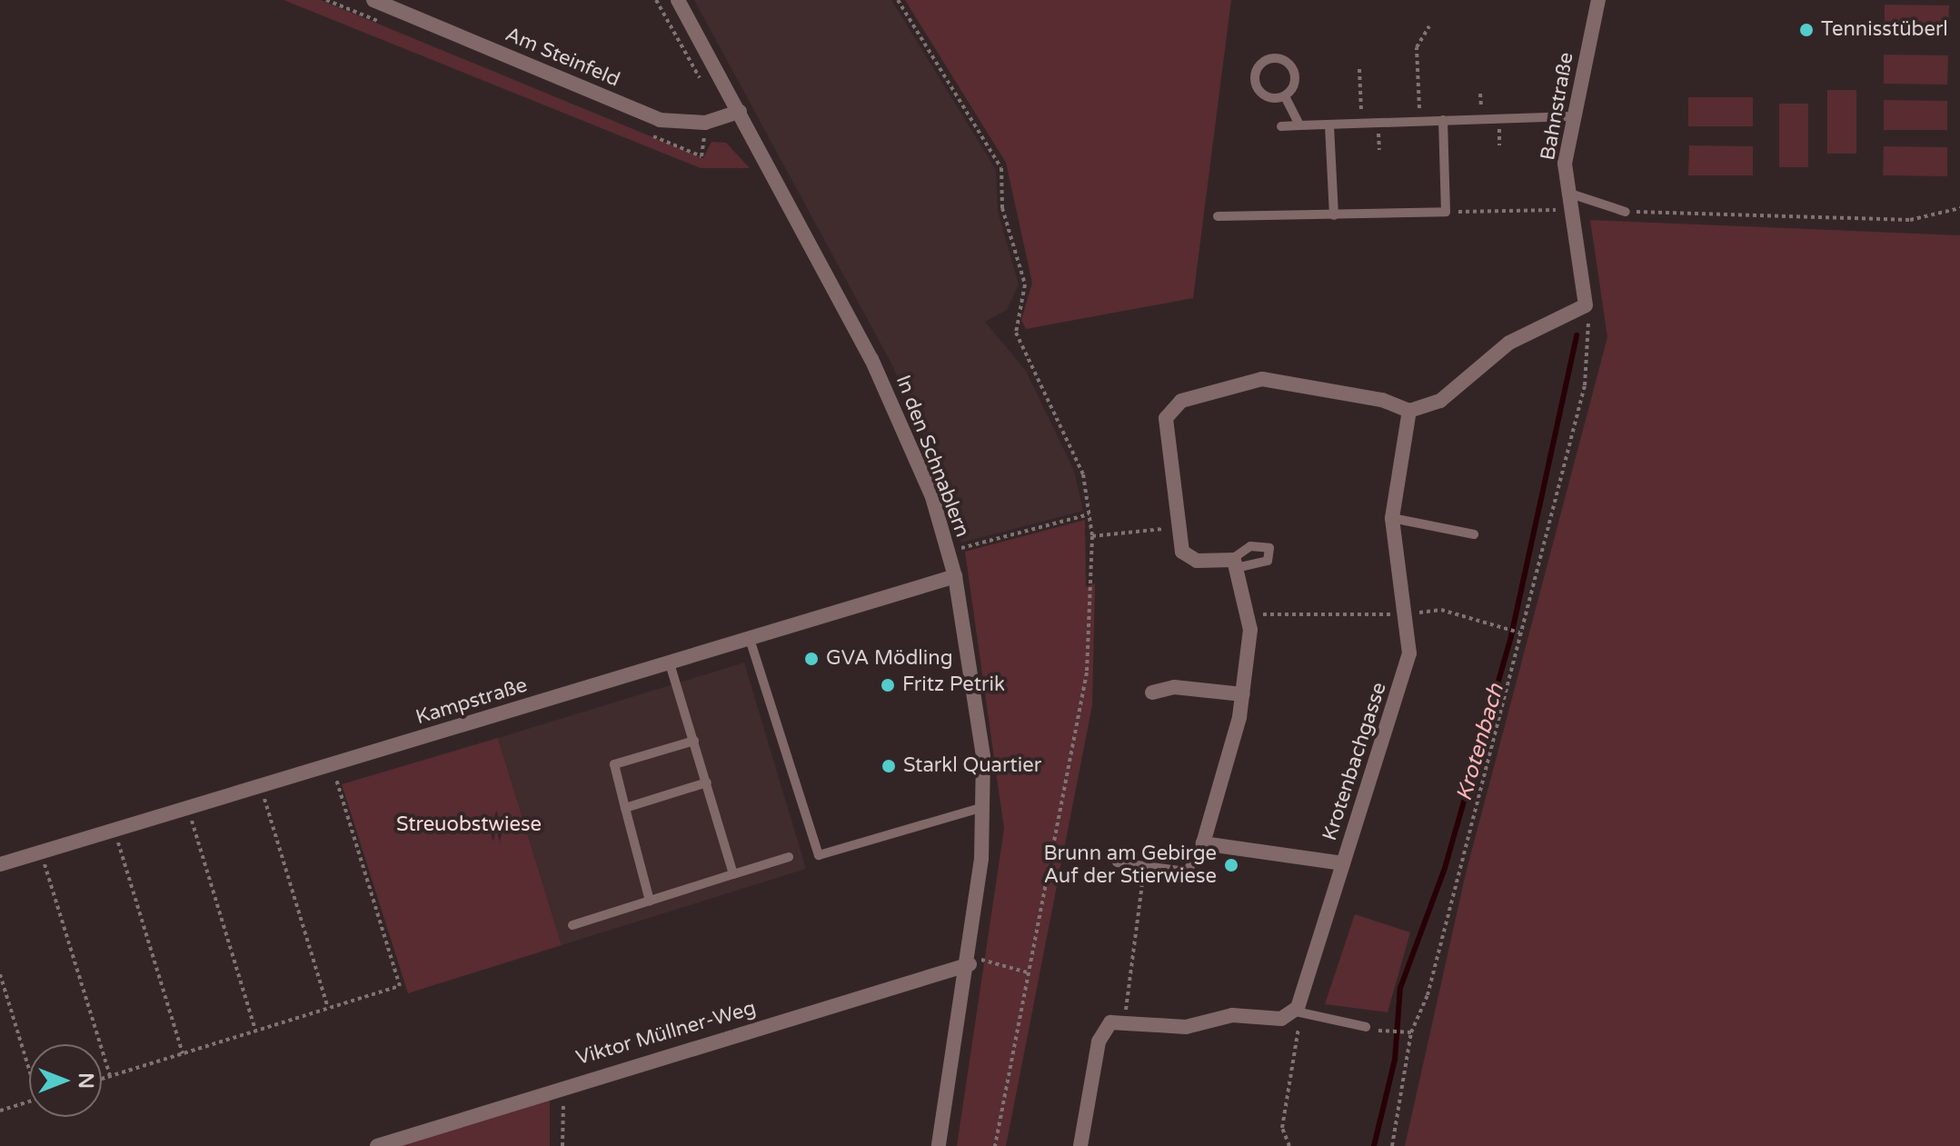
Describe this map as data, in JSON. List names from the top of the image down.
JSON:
{
  "streets": {
    "street": [
      "Am Steinfeld",
      "Bahnstraße",
      "In den Schnablern",
      "Kampstraße",
      "Krotenbachgasse",
      "Viktor Müllner-Weg"
    ]
  },
  "crossings": [
    ["Am Steinfeld", "In den Schnablern"],
    ["In den Schnablern", "Kampstraße"],
    ["In den Schnablern", "Viktor Müllner-Weg"]
  ],
  "water": ["Krotenbach"],
  "parks": ["Streuobstwiese"],
  "places": [
    "Tennisstüberl",
    "GVA Mödling",
    "Fritz Petrik",
    "Starkl Quartier",
    "Brunn am Gebirge Auf der Stierwiese"
  ],
  "north": "right"
}
